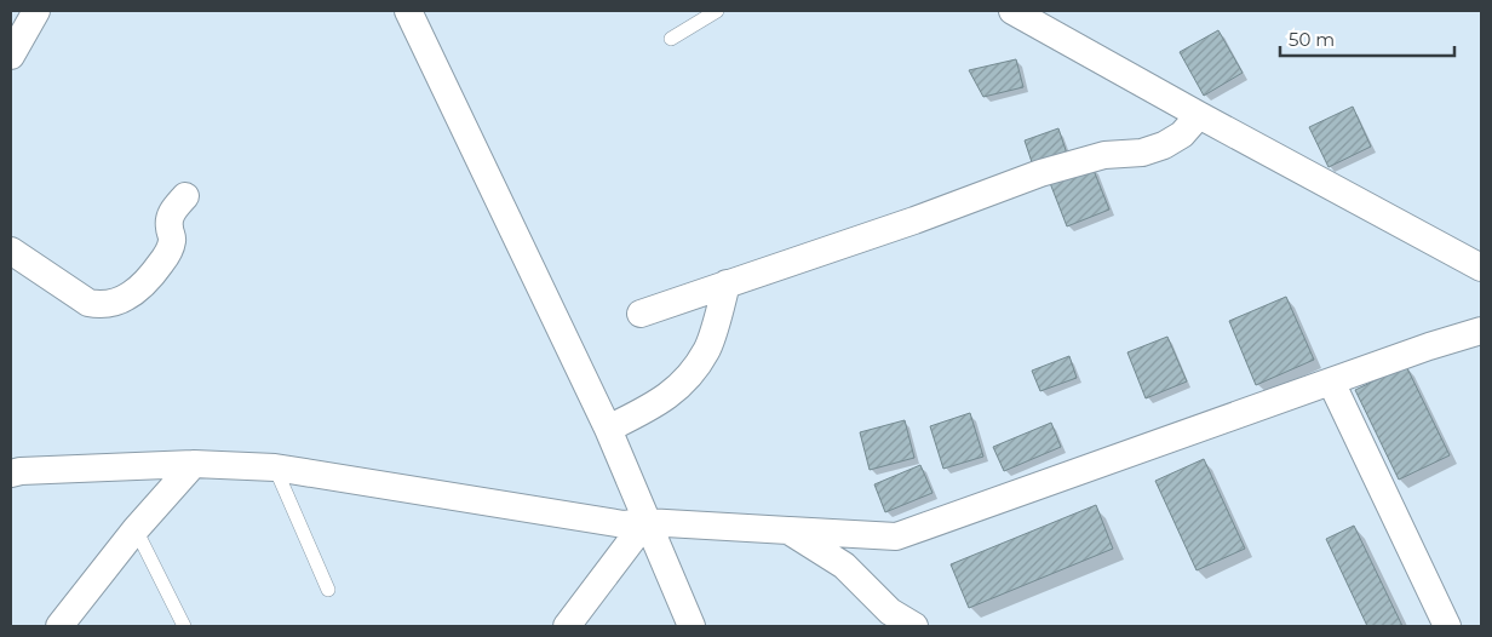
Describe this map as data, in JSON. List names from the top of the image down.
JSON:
{
  "scale_bar": "50 m"
}
